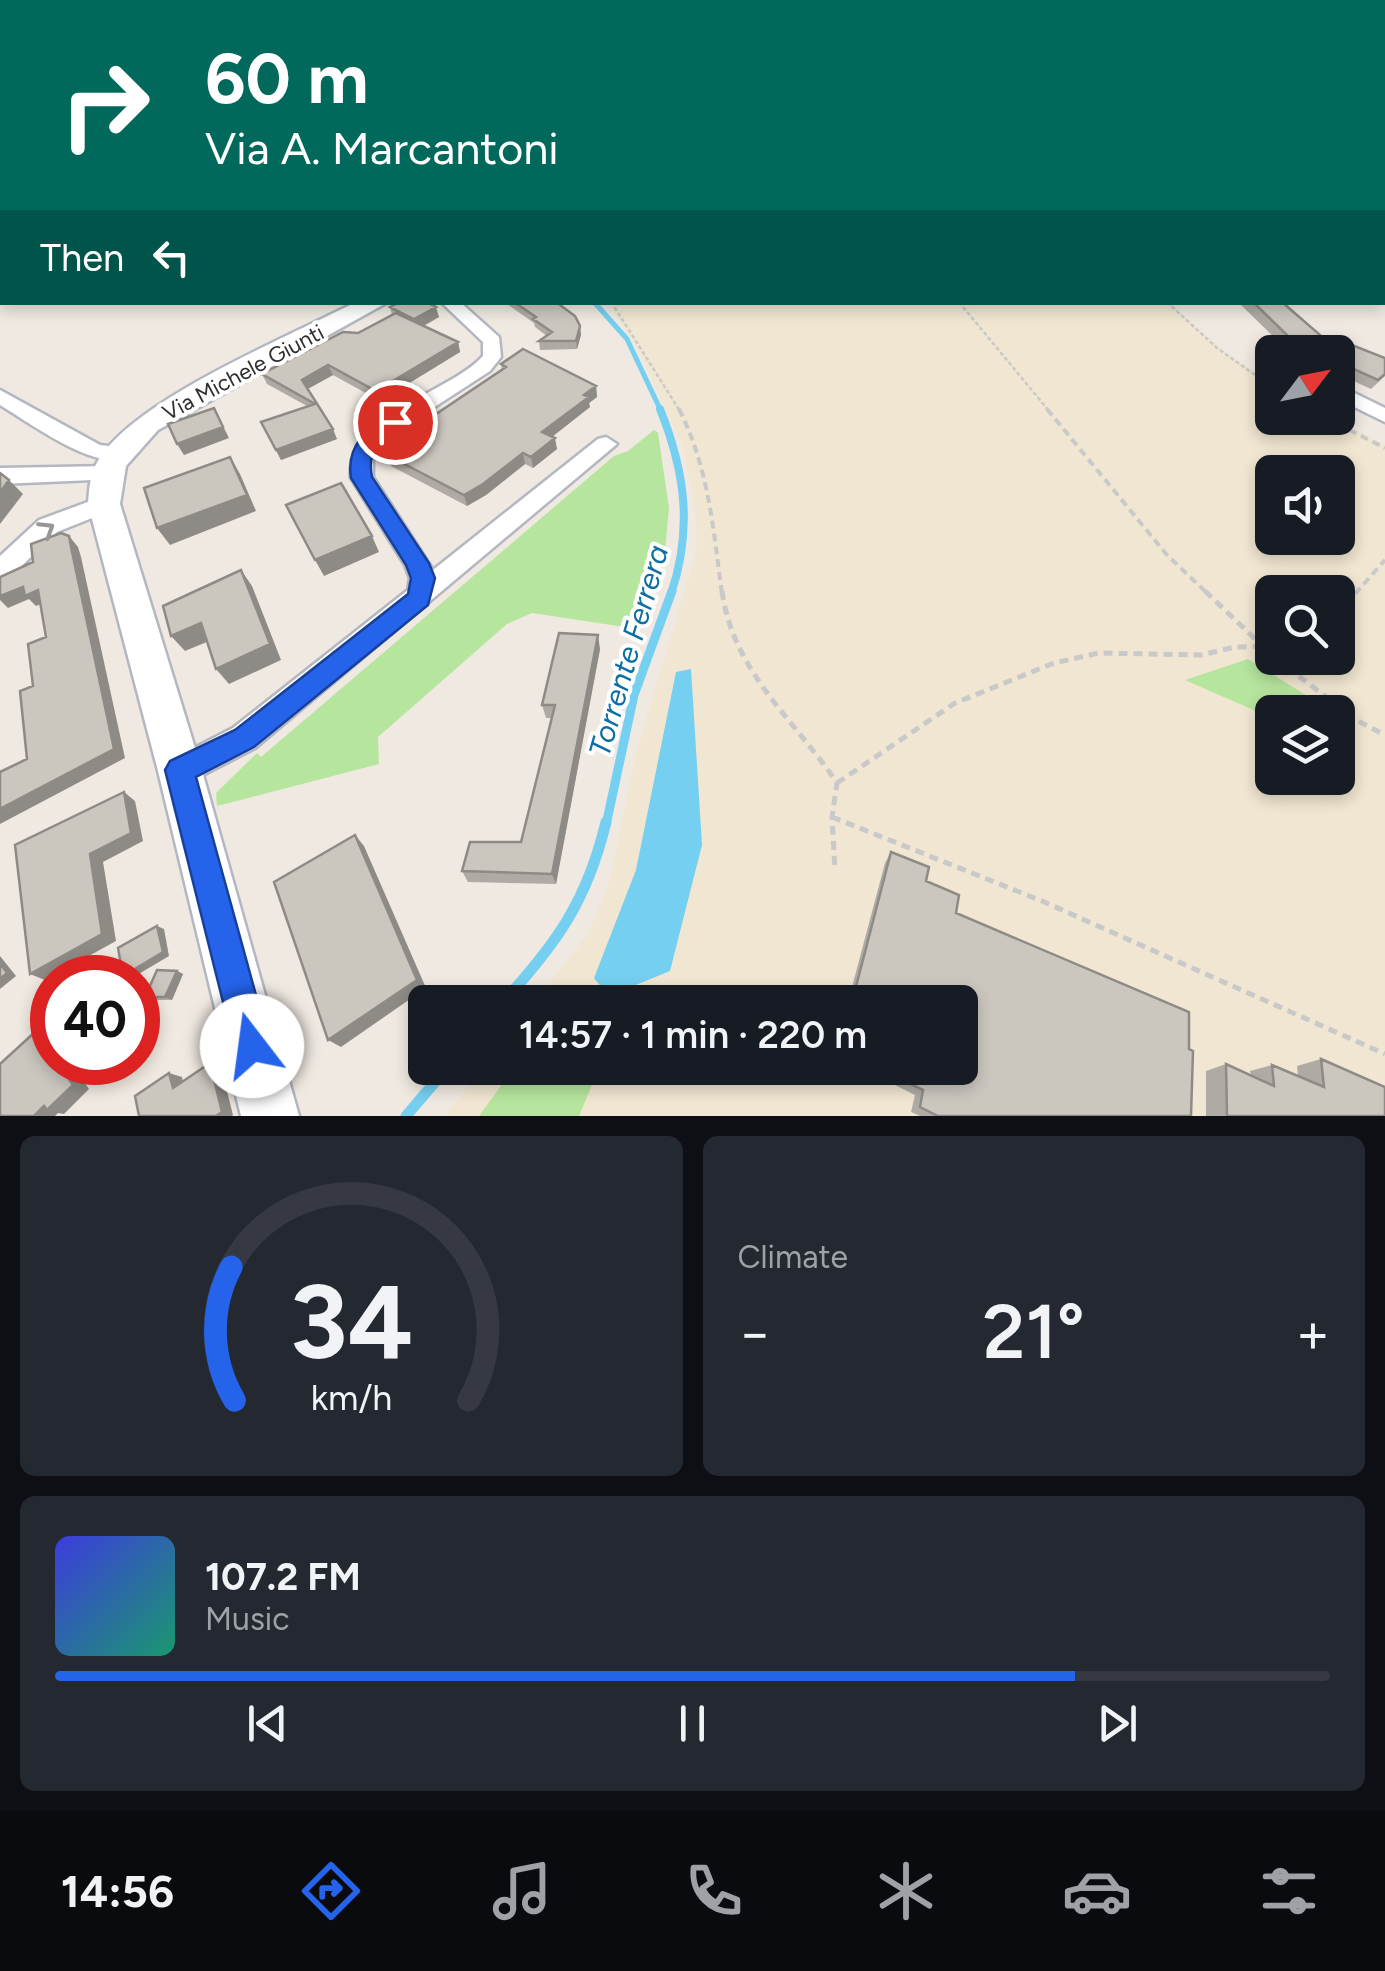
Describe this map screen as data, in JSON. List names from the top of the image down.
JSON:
{
  "streets": {
    "street": ["Via Michele Giunti"]
  },
  "water": ["Torrente Ferrera"],
  "north": "top right",
  "page": {
    "turn": ["60 m", "Via A. Marcantoni"],
    "then": "Then",
    "limit": "40",
    "trip": "14:57 · 1 min · 220 m",
    "tile": "Climate",
    "heat": ["−", "21°", "+"],
    "song": ["107.2 FM", "Music"],
    "tabs": "14:56",
    "gauge": ["34", "km/h"]
  }
}
